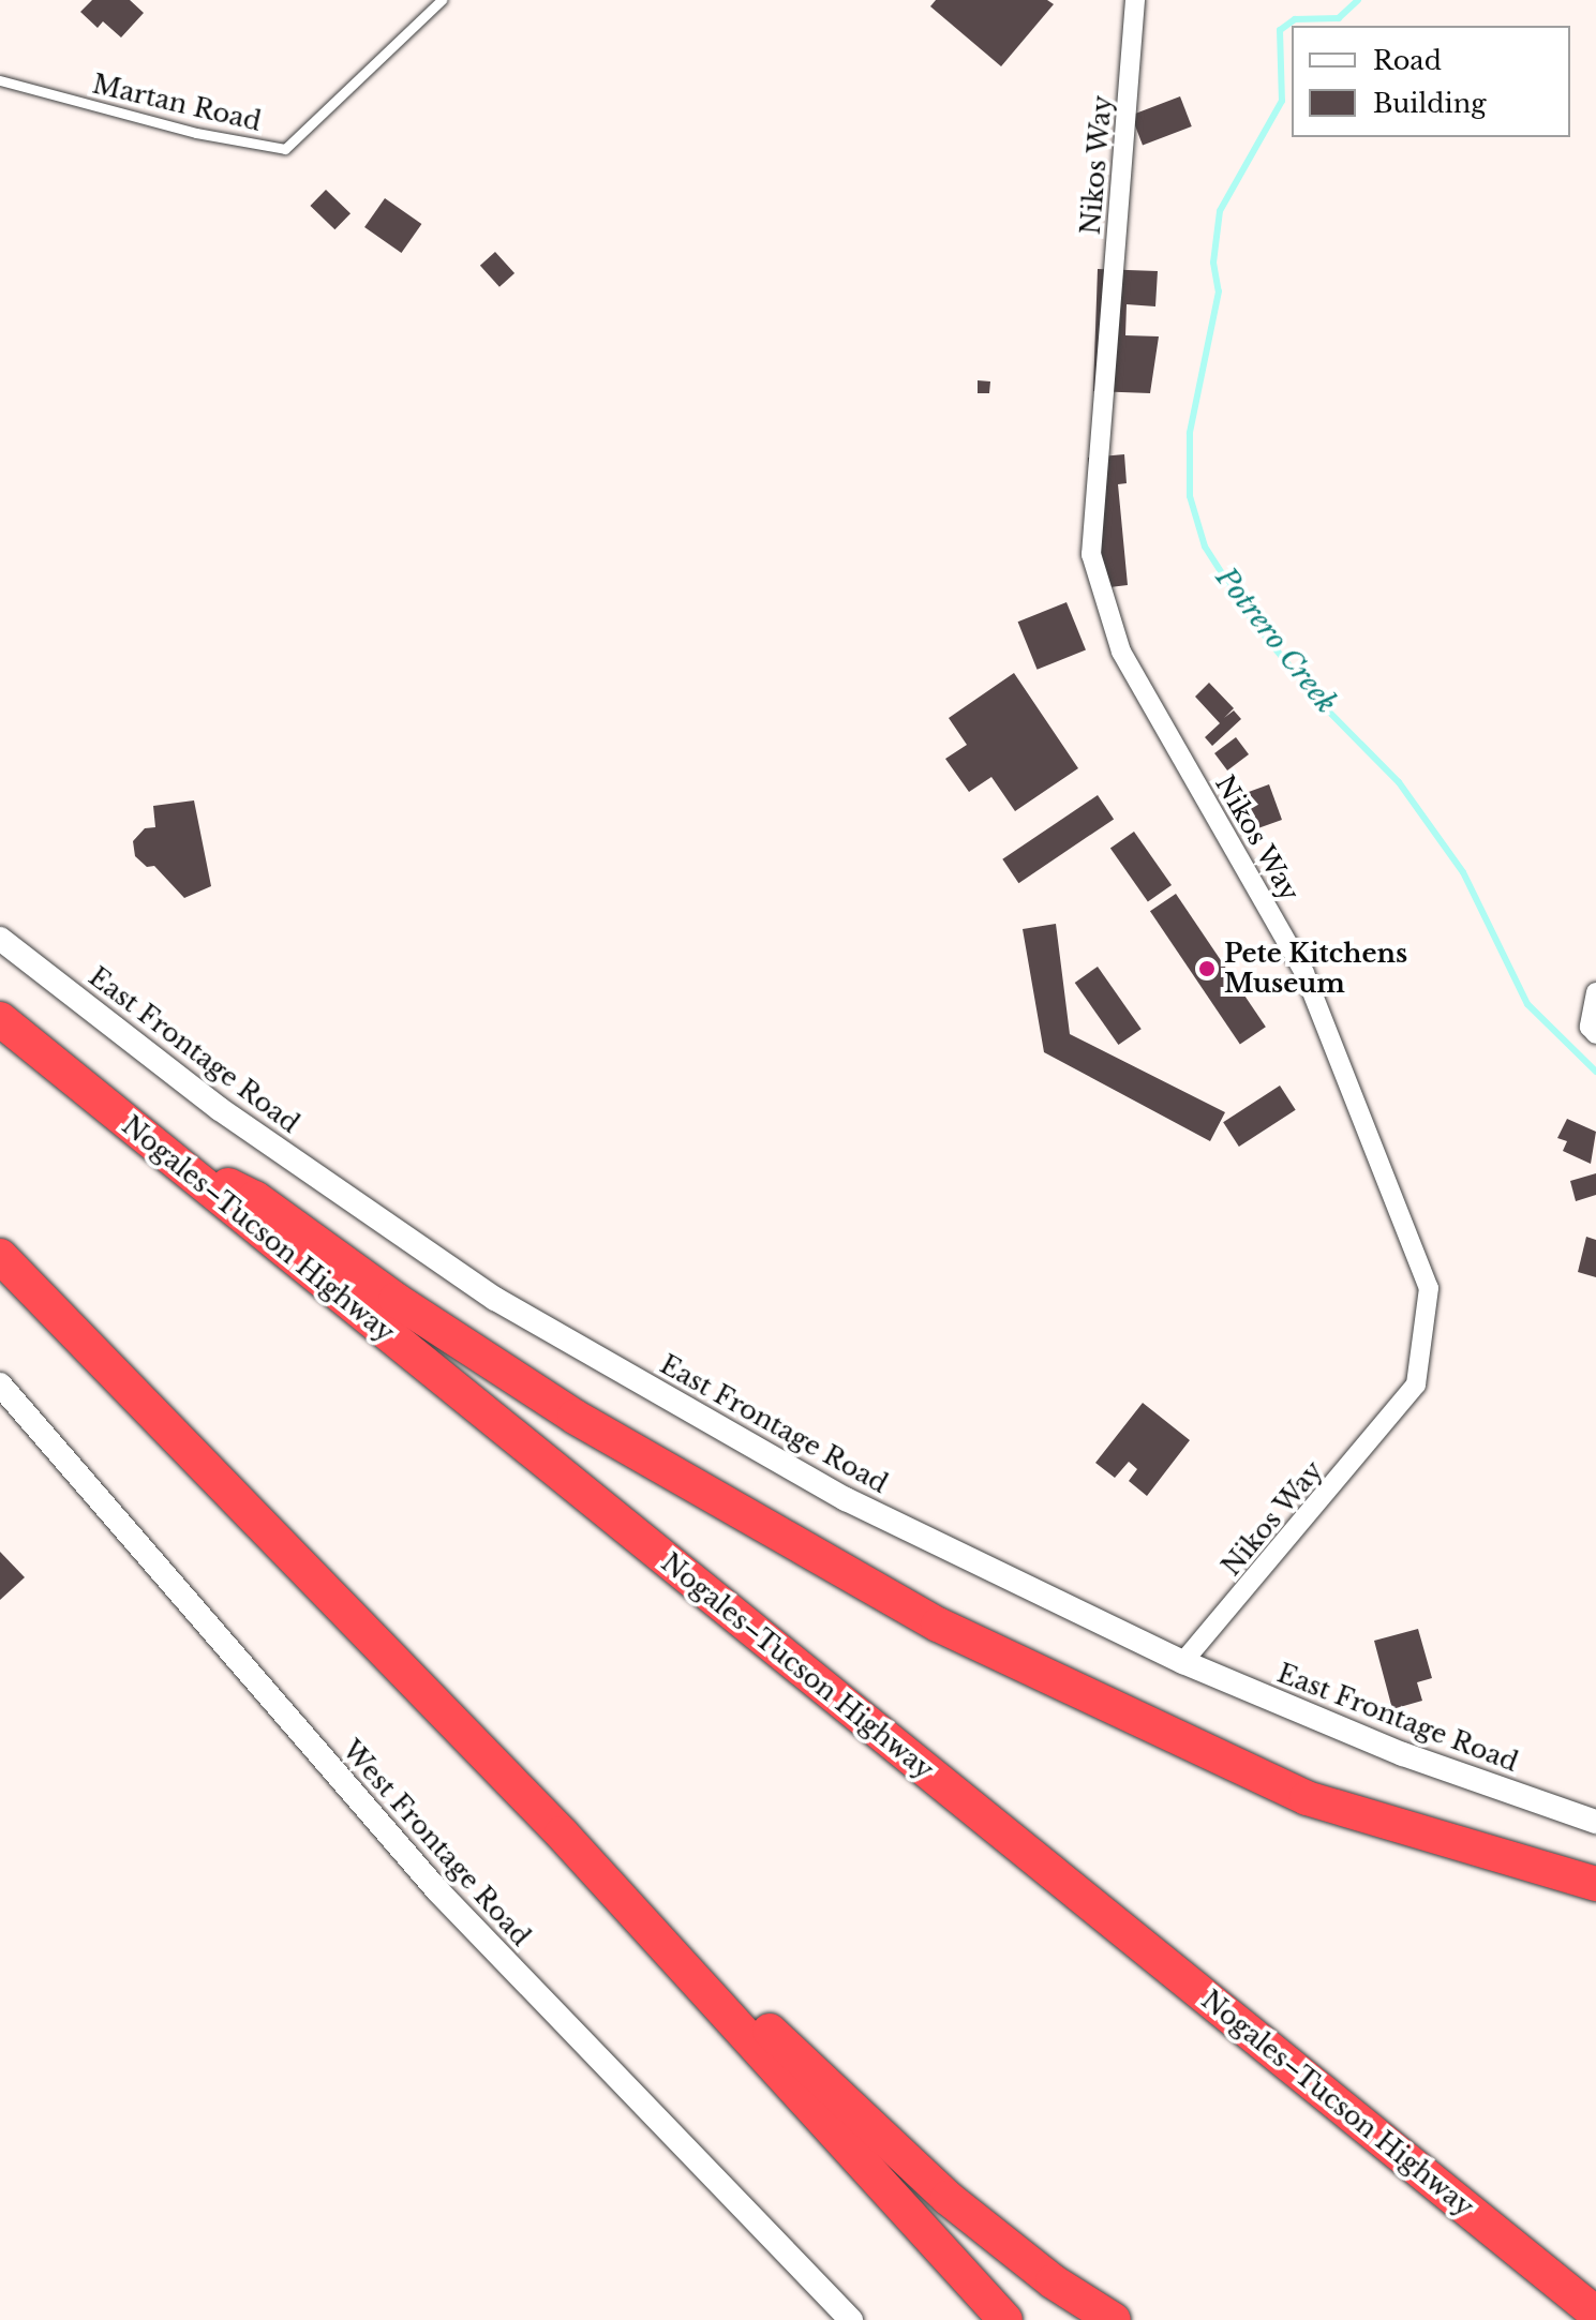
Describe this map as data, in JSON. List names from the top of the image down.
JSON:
{
  "streets": {
    "highway": ["Nogales–Tucson Highway"],
    "street": ["Nikos Way", "East Frontage Road", "West Frontage Road"],
    "lane": ["Martan Road"]
  },
  "crossings": [
    ["Nikos Way", "East Frontage Road"]
  ],
  "water": ["Potrero Creek"],
  "places": ["Pete Kitchens Museum"],
  "legend": ["Road", "Building"]
}
